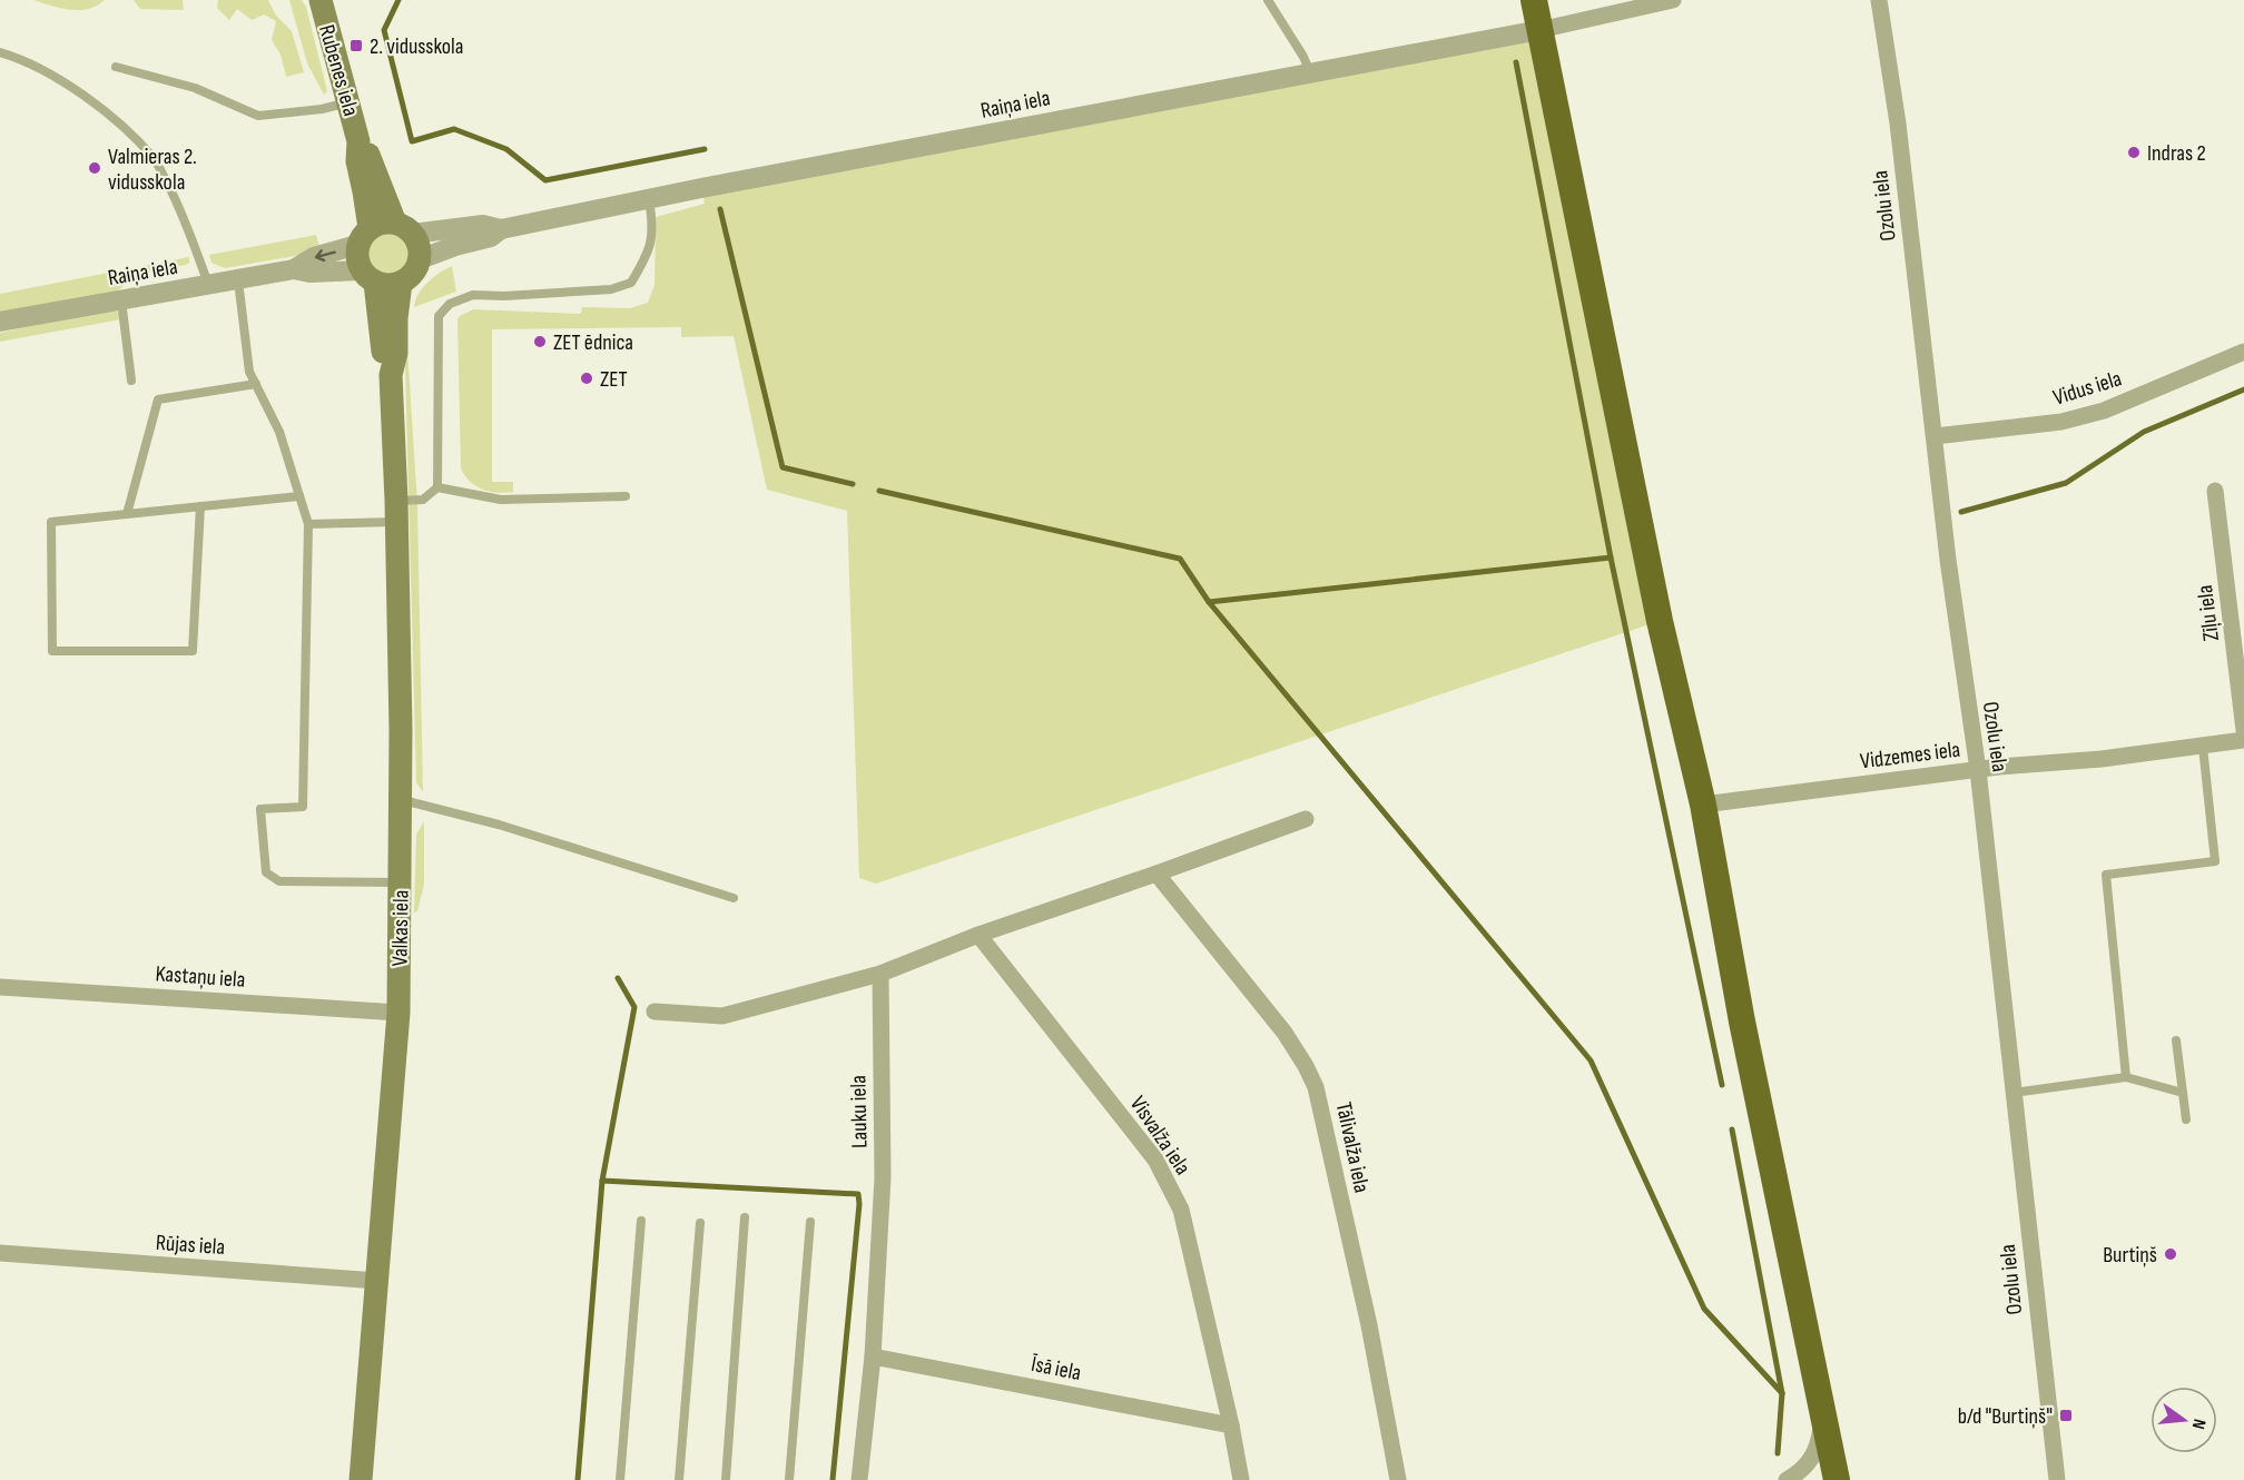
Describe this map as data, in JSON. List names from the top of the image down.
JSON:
{
  "streets": {
    "main road": ["Rubenes iela", "Valkas iela"],
    "street": [
      "Raiņa iela",
      "Ozolu iela",
      "Vidus iela",
      "Zīļu iela",
      "Vidzemes iela",
      "Kastaņu iela",
      "Lauku iela",
      "Visvalža iela",
      "Tālivalža iela",
      "Rūjas iela",
      "Īsā iela"
    ]
  },
  "crossings": [
    ["Rubenes iela", "Raiņa iela"],
    ["Ozolu iela", "Vidus iela"],
    ["Ozolu iela", "Vidzemes iela"],
    ["Valkas iela", "Kastaņu iela"],
    ["Valkas iela", "Rūjas iela"],
    ["Lauku iela", "Īsā iela"],
    ["Visvalža iela", "Īsā iela"]
  ],
  "places": {
    "transit": ["2. vidusskola", "b/d \"Burtiņš\""],
    "other": [
      "Indras 2",
      "Valmieras 2. vidusskola",
      "ZET ēdnica",
      "ZET",
      "Burtiņš"
    ]
  },
  "north": "right"
}
